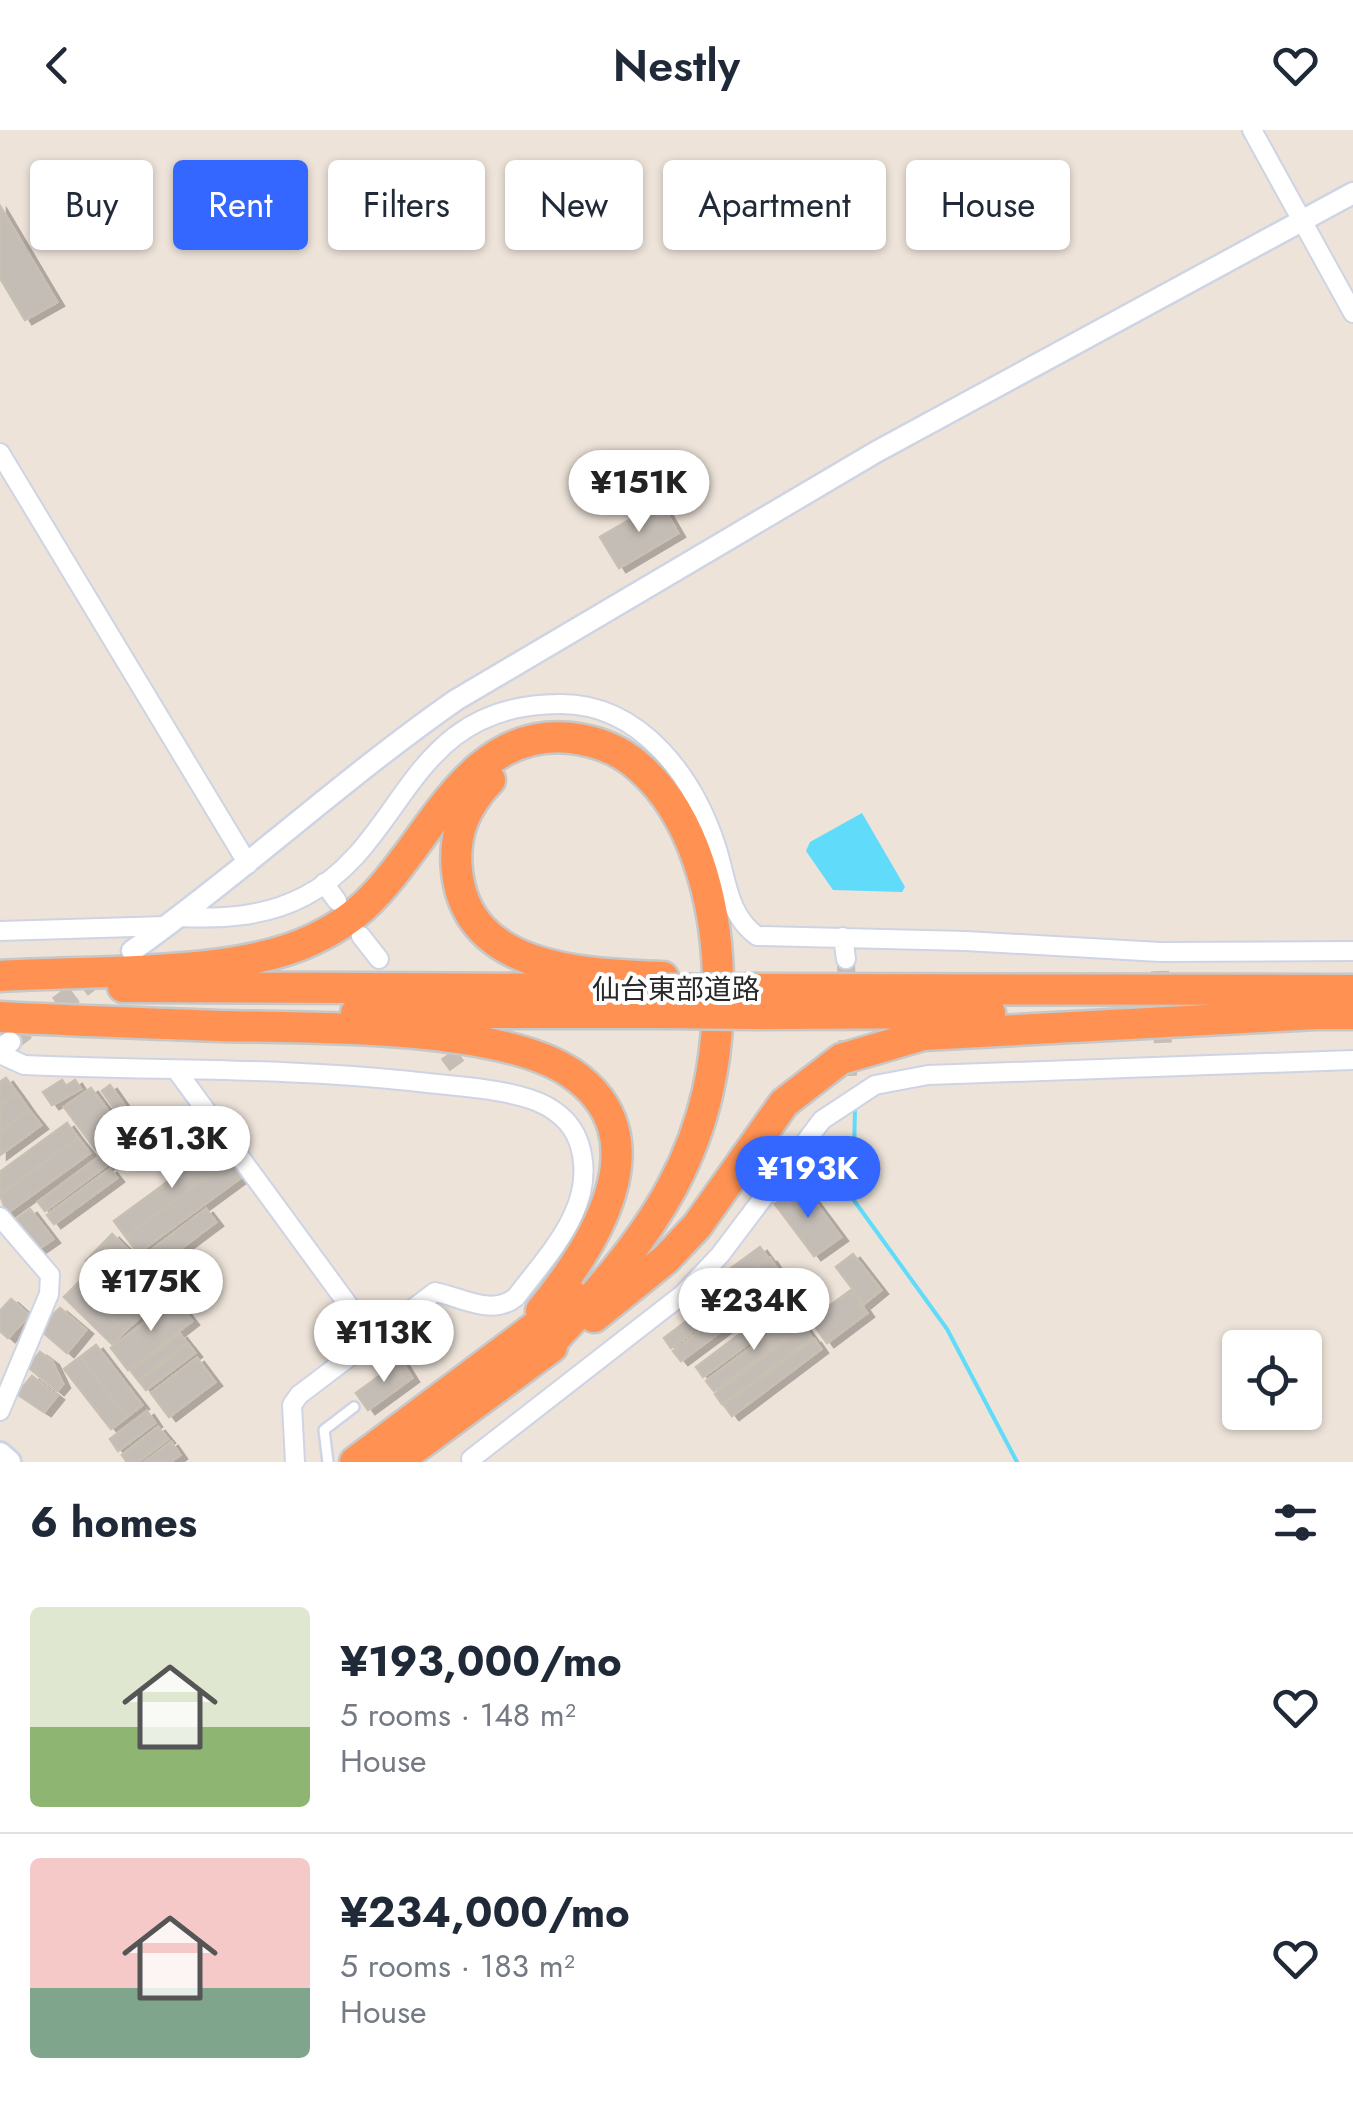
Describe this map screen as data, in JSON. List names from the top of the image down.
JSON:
{
  "streets": {
    "highway": ["仙台東部道路"]
  },
  "page": {
    "header": "Nestly",
    "chip": [
      "Buy",
      "Rent",
      "Filters",
      "New",
      "Apartment",
      "House"
    ],
    "price": [
      "¥151K",
      "¥61.3K",
      "¥193K",
      "¥175K",
      "¥234K",
      "¥113K"
    ],
    "heading": "6 homes",
    "list": [
      {
        "name": "¥193,000/mo",
        "note": "5 rooms · 148 m² · House"
      },
      {
        "name": "¥234,000/mo",
        "note": "5 rooms · 183 m² · House"
      }
    ]
  }
}
